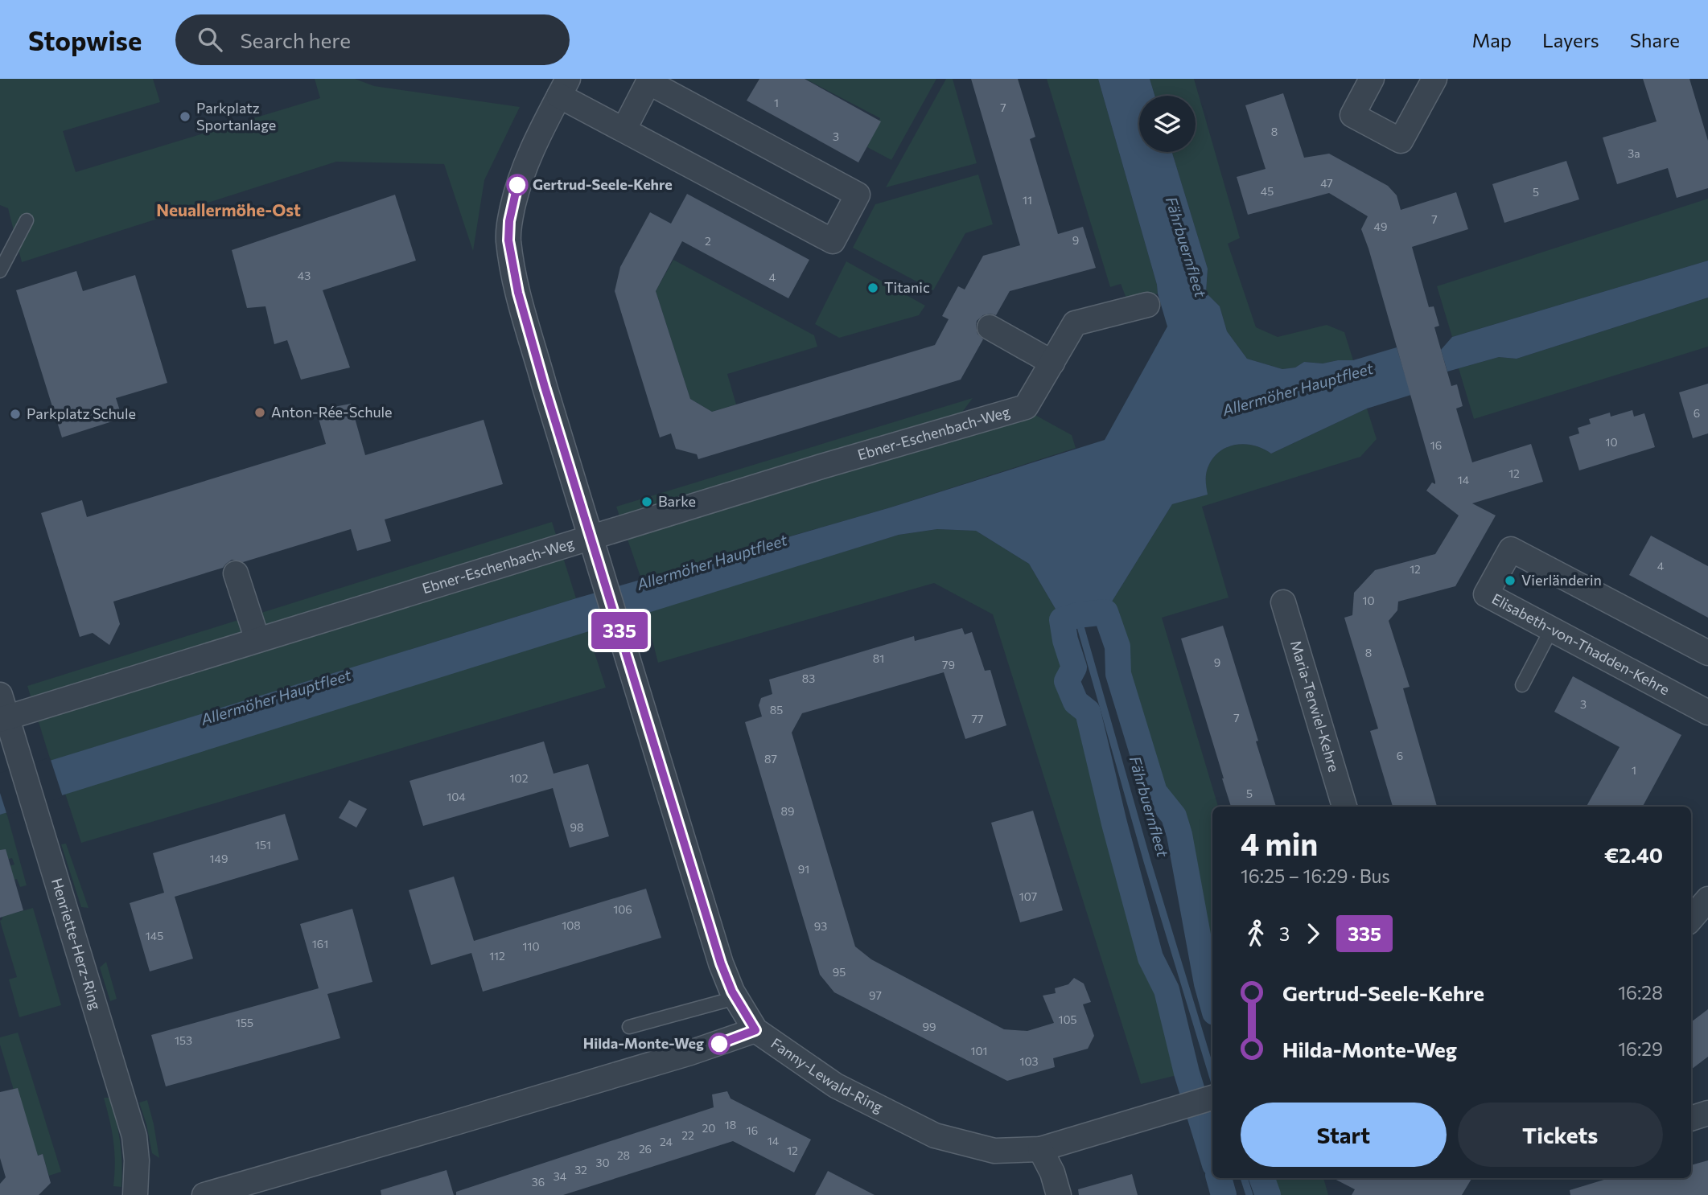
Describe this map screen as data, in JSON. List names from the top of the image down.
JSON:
{
  "streets": {
    "street": [
      "Ebner-Eschenbach-Weg",
      "Elisabeth-von-Thadden-Kehre",
      "Maria-Terwiel-Kehre",
      "Henriette-Herz-Ring",
      "Fanny-Lewald-Ring"
    ]
  },
  "crossings": [
    ["Ebner-Eschenbach-Weg", "Henriette-Herz-Ring"],
    ["Ebner-Eschenbach-Weg", "Fanny-Lewald-Ring"]
  ],
  "districts": ["Neuallermöhe-Ost"],
  "water": ["Fährbuernfleet", "Allermöher Hauptfleet"],
  "places": [
    "Parkplatz Sportanlage",
    "Gertrud-Seele-Kehre",
    "Titanic",
    "Anton-Rée-Schule",
    "Parkplatz Schule",
    "Barke",
    "Vierländerin",
    "Hilda-Monte-Weg"
  ],
  "lines": ["bus line 335"],
  "house_numbers": [
    "1",
    "7",
    "8",
    "3",
    "3a",
    "47",
    "45",
    "5",
    "11",
    "7",
    "49",
    "9",
    "2",
    "43",
    "4",
    "6",
    "10",
    "16",
    "12",
    "14",
    "4",
    "12",
    "10",
    "8",
    "81",
    "9",
    "79",
    "83",
    "3",
    "85",
    "7",
    "77",
    "6",
    "87",
    "1",
    "102",
    "5",
    "104",
    "89",
    "98",
    "151",
    "149",
    "91",
    "107",
    "106",
    "108",
    "93",
    "145",
    "161",
    "110",
    "112",
    "95",
    "97",
    "105",
    "155",
    "99",
    "153",
    "101",
    "103",
    "18",
    "20",
    "16",
    "22",
    "14",
    "24",
    "26",
    "12",
    "28",
    "30",
    "32",
    "34",
    "36"
  ],
  "page": {
    "header": "Stopwise",
    "search": "Search here",
    "nav": ["Map", "Layers", "Share"],
    "on_map": "335",
    "heading": ["4 min", "16:25 – 16:29 · Bus", "€2.40"],
    "legs": ["3", "335"],
    "list": [
      {
        "name": "Gertrud-Seele-Kehre",
        "value": "16:28"
      },
      {
        "name": "Hilda-Monte-Weg",
        "value": "16:29"
      }
    ],
    "buttons": ["Start", "Tickets"]
  }
}
